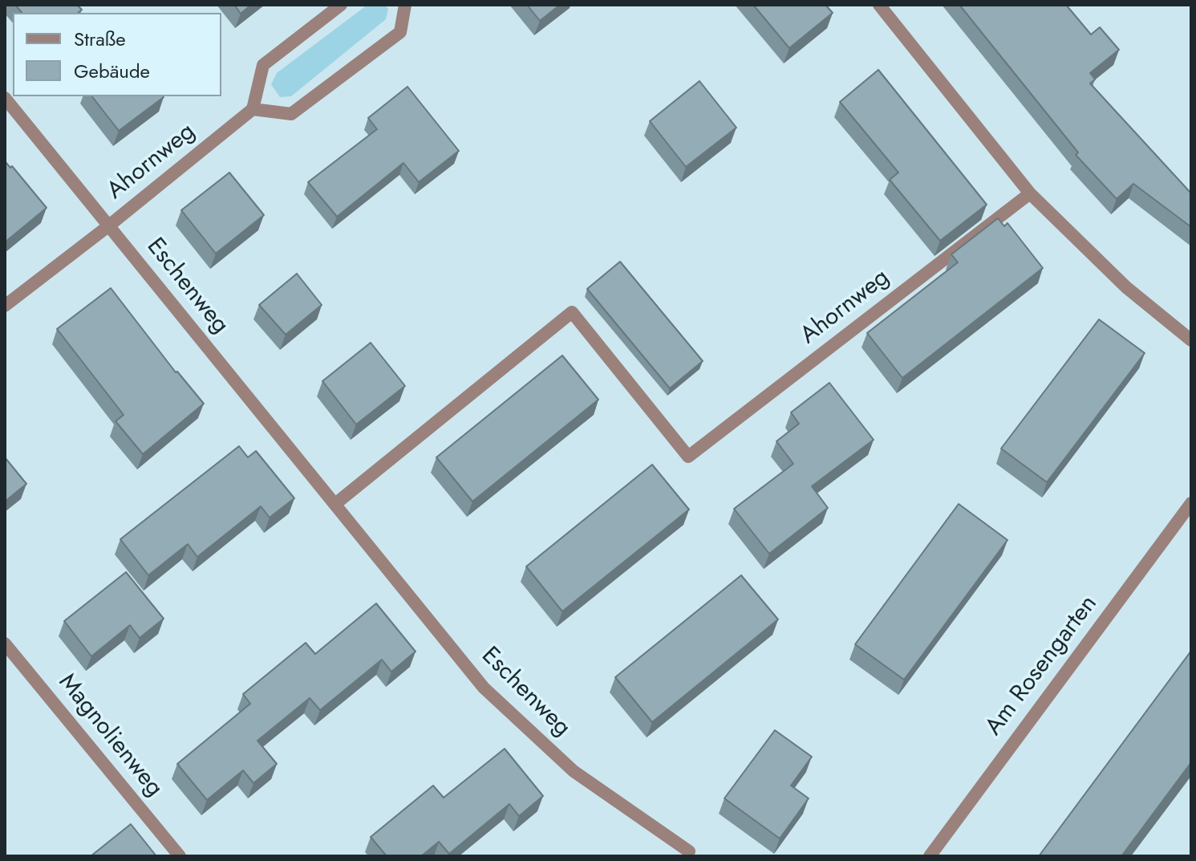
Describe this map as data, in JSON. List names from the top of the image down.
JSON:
{
  "streets": {
    "street": [
      "Ahornweg",
      "Eschenweg",
      "Am Rosengarten",
      "Magnolienweg"
    ]
  },
  "crossings": [
    ["Ahornweg", "Eschenweg"]
  ],
  "legend": ["Straße", "Gebäude"]
}
